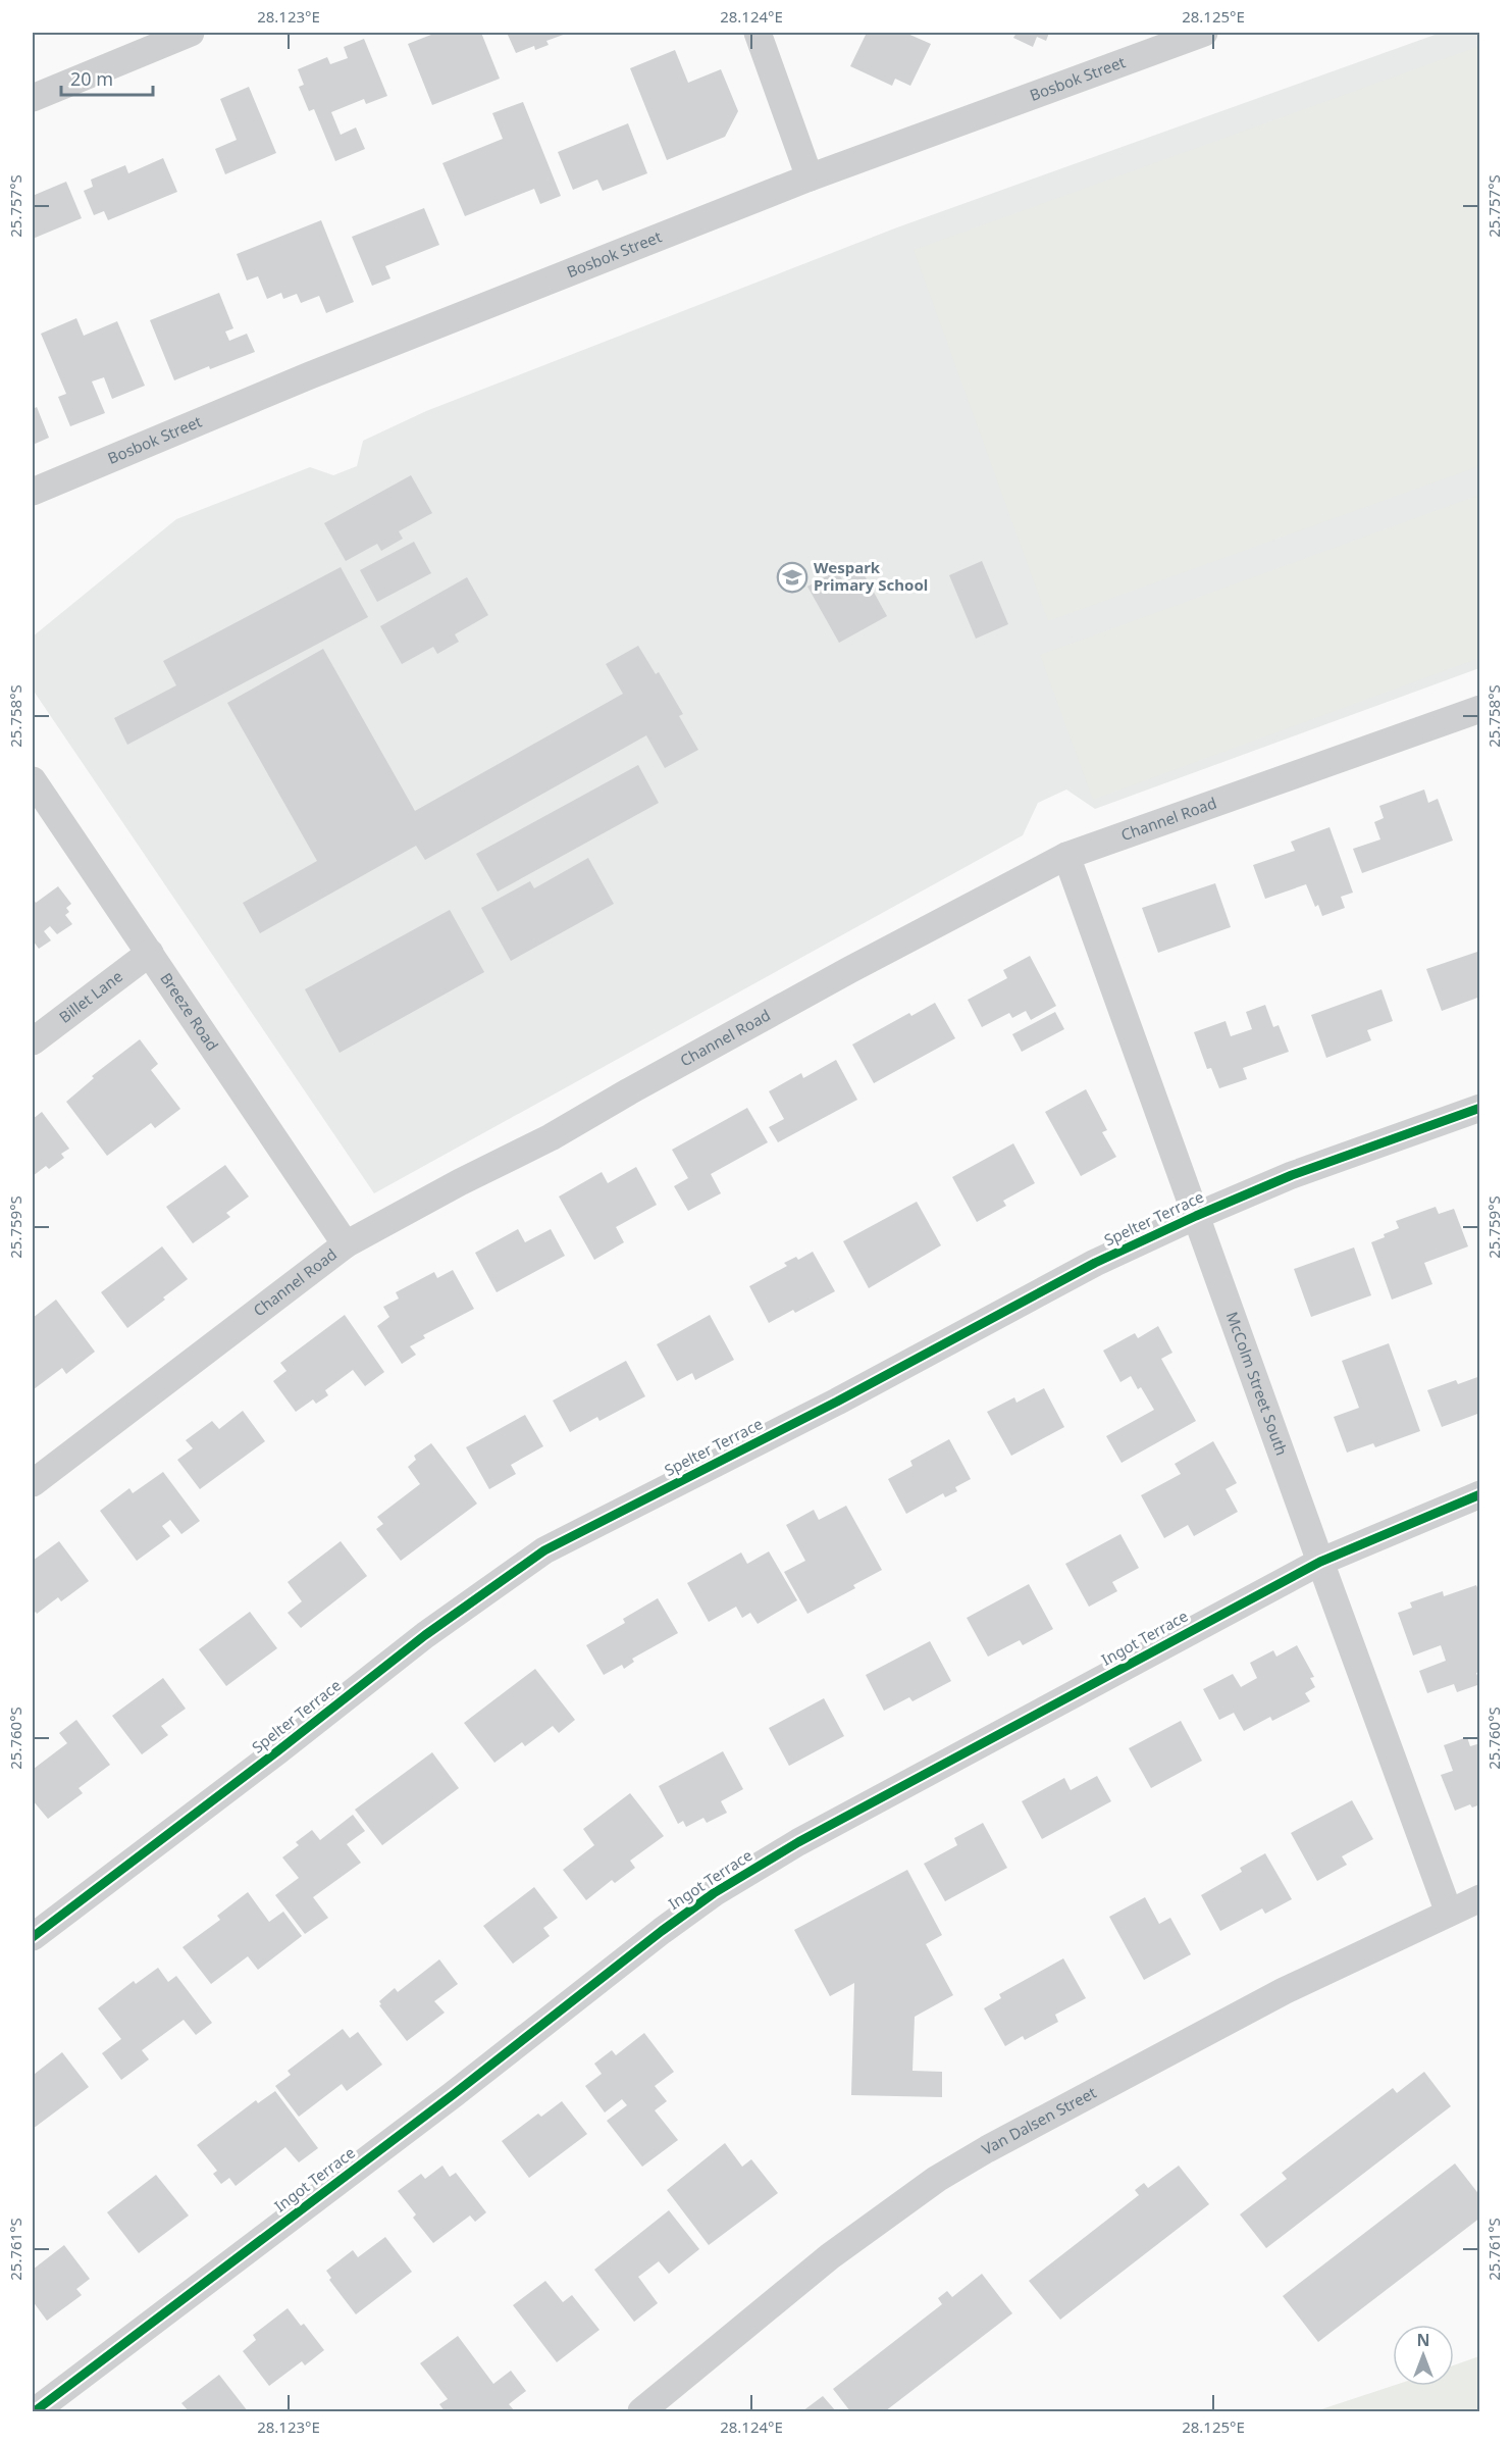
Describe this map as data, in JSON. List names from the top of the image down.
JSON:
{
  "streets": {
    "street": [
      "Bosbok Street",
      "Channel Road",
      "Billet Lane",
      "Breeze Road",
      "Spelter Terrace",
      "McColm Street South",
      "Ingot Terrace",
      "Van Dalsen Street"
    ]
  },
  "crossings": [
    ["Channel Road", "Breeze Road"],
    ["Channel Road", "McColm Street South"],
    ["Billet Lane", "Breeze Road"],
    ["Spelter Terrace", "McColm Street South"],
    ["McColm Street South", "Ingot Terrace"],
    ["McColm Street South", "Van Dalsen Street"]
  ],
  "places": {
    "school or university": ["Wespark Primary School"]
  },
  "scale_bar": "20 m",
  "north": "top",
  "coordinates": [
    "28.123°E",
    "28.124°E",
    "28.125°E",
    "25.757°S",
    "25.758°S",
    "25.759°S",
    "25.760°S",
    "25.761°S"
  ]
}
